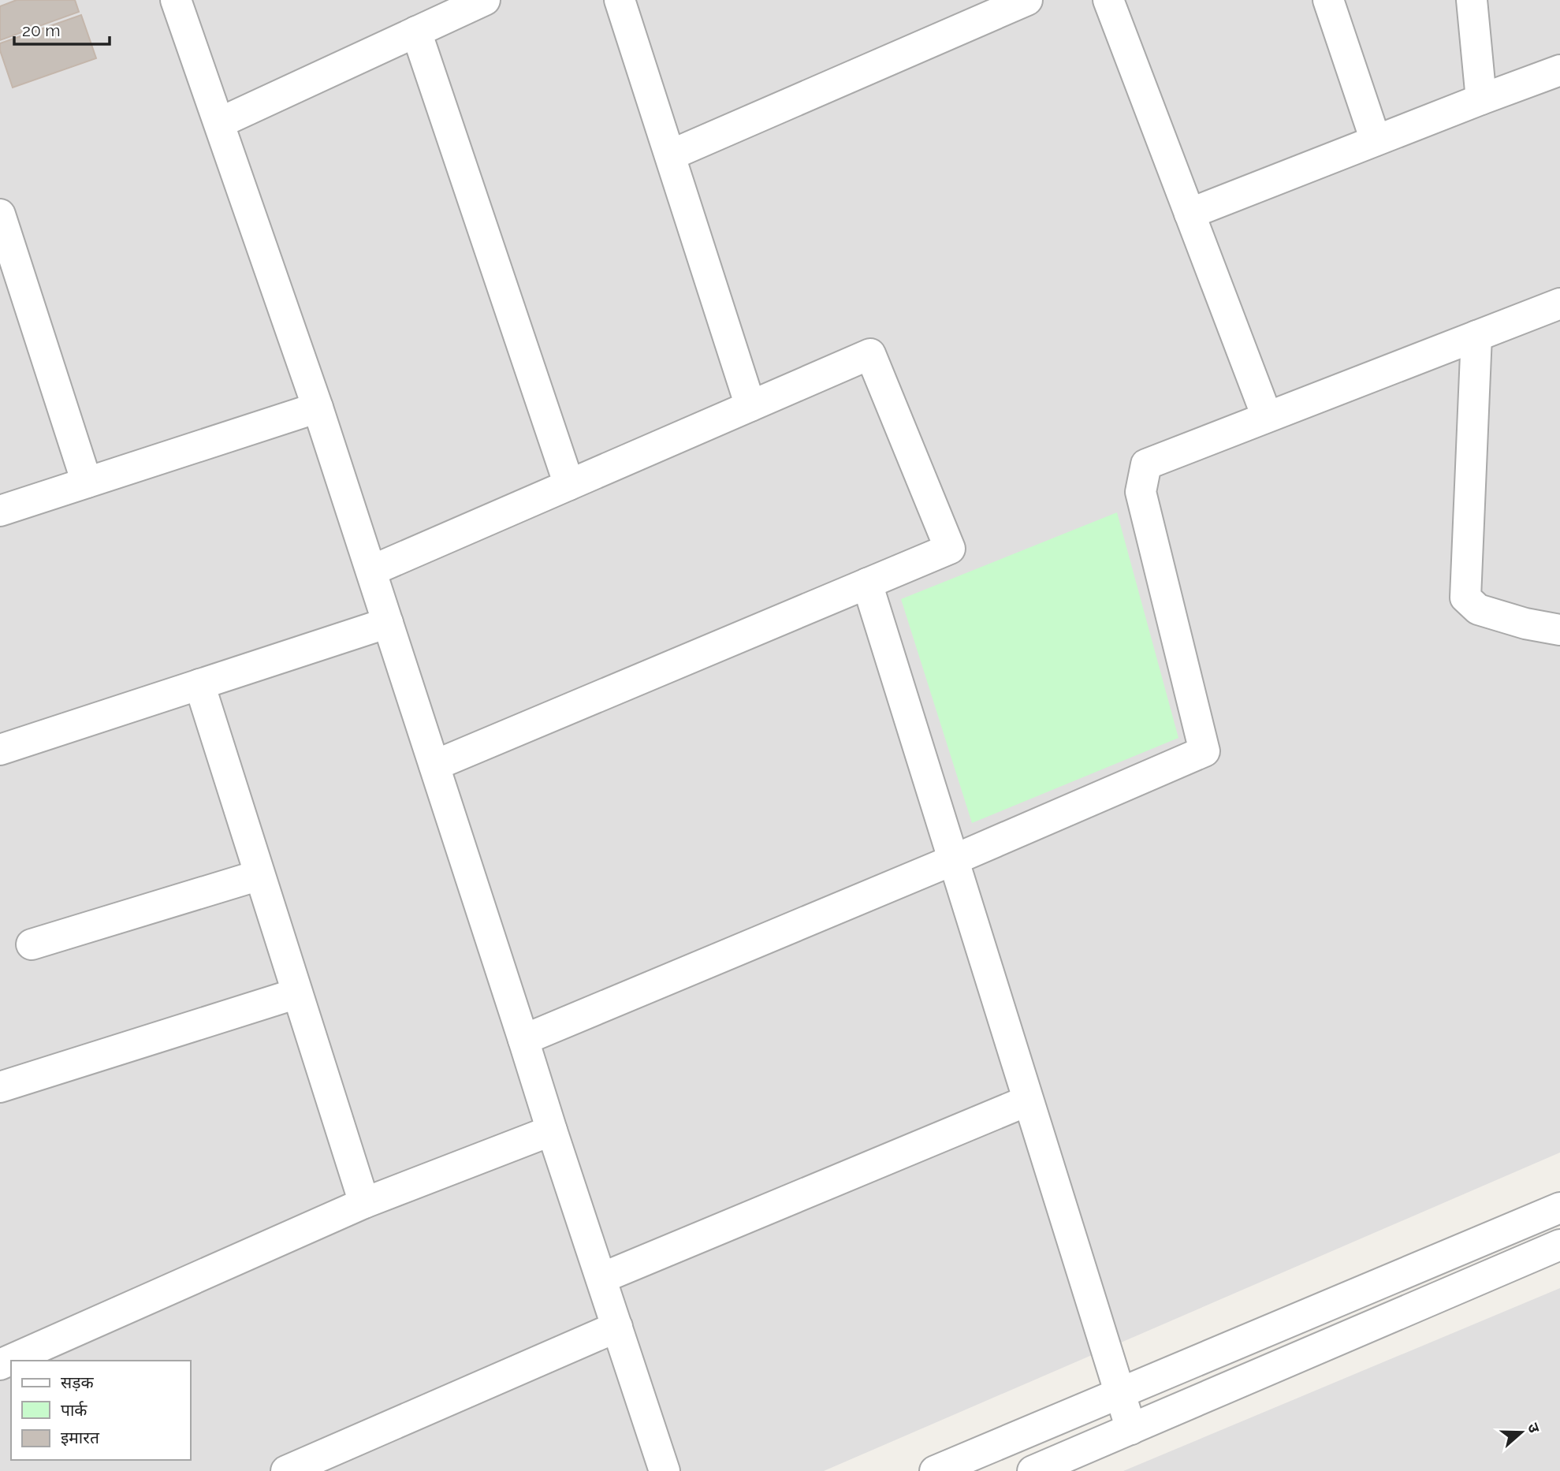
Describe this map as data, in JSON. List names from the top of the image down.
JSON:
{
  "legend": ["सड़क", "पार्क", "इमारत"],
  "scale_bar": "20 m",
  "north": "right"
}
